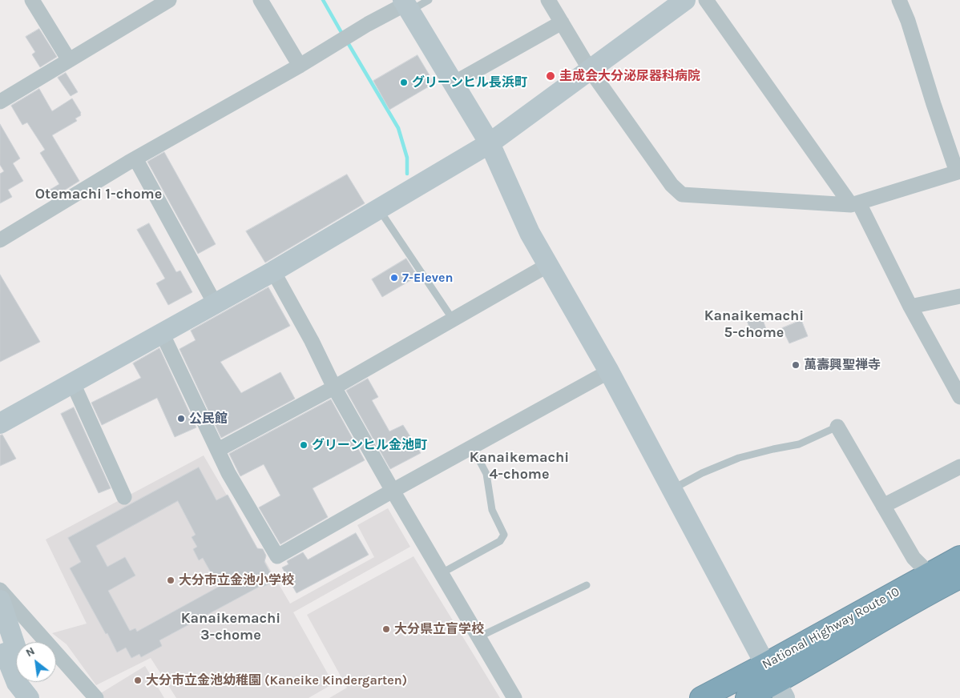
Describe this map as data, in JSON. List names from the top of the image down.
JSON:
{
  "streets": {
    "highway": ["National Highway Route 10"]
  },
  "districts": [
    "Otemachi 1-chome",
    "Kanaikemachi 5-chome",
    "Kanaikemachi 4-chome",
    "Kanaikemachi 3-chome"
  ],
  "places": [
    "圭成会大分泌尿器科病院",
    "グリーンヒル長浜町",
    "7-Eleven",
    "萬壽興聖禅寺",
    "公民館",
    "グリーンヒル金池町",
    "大分市立金池小学校",
    "大分県立盲学校",
    "大分市立金池幼稚園 (Kaneike Kindergarten)"
  ],
  "north": "top left"
}
